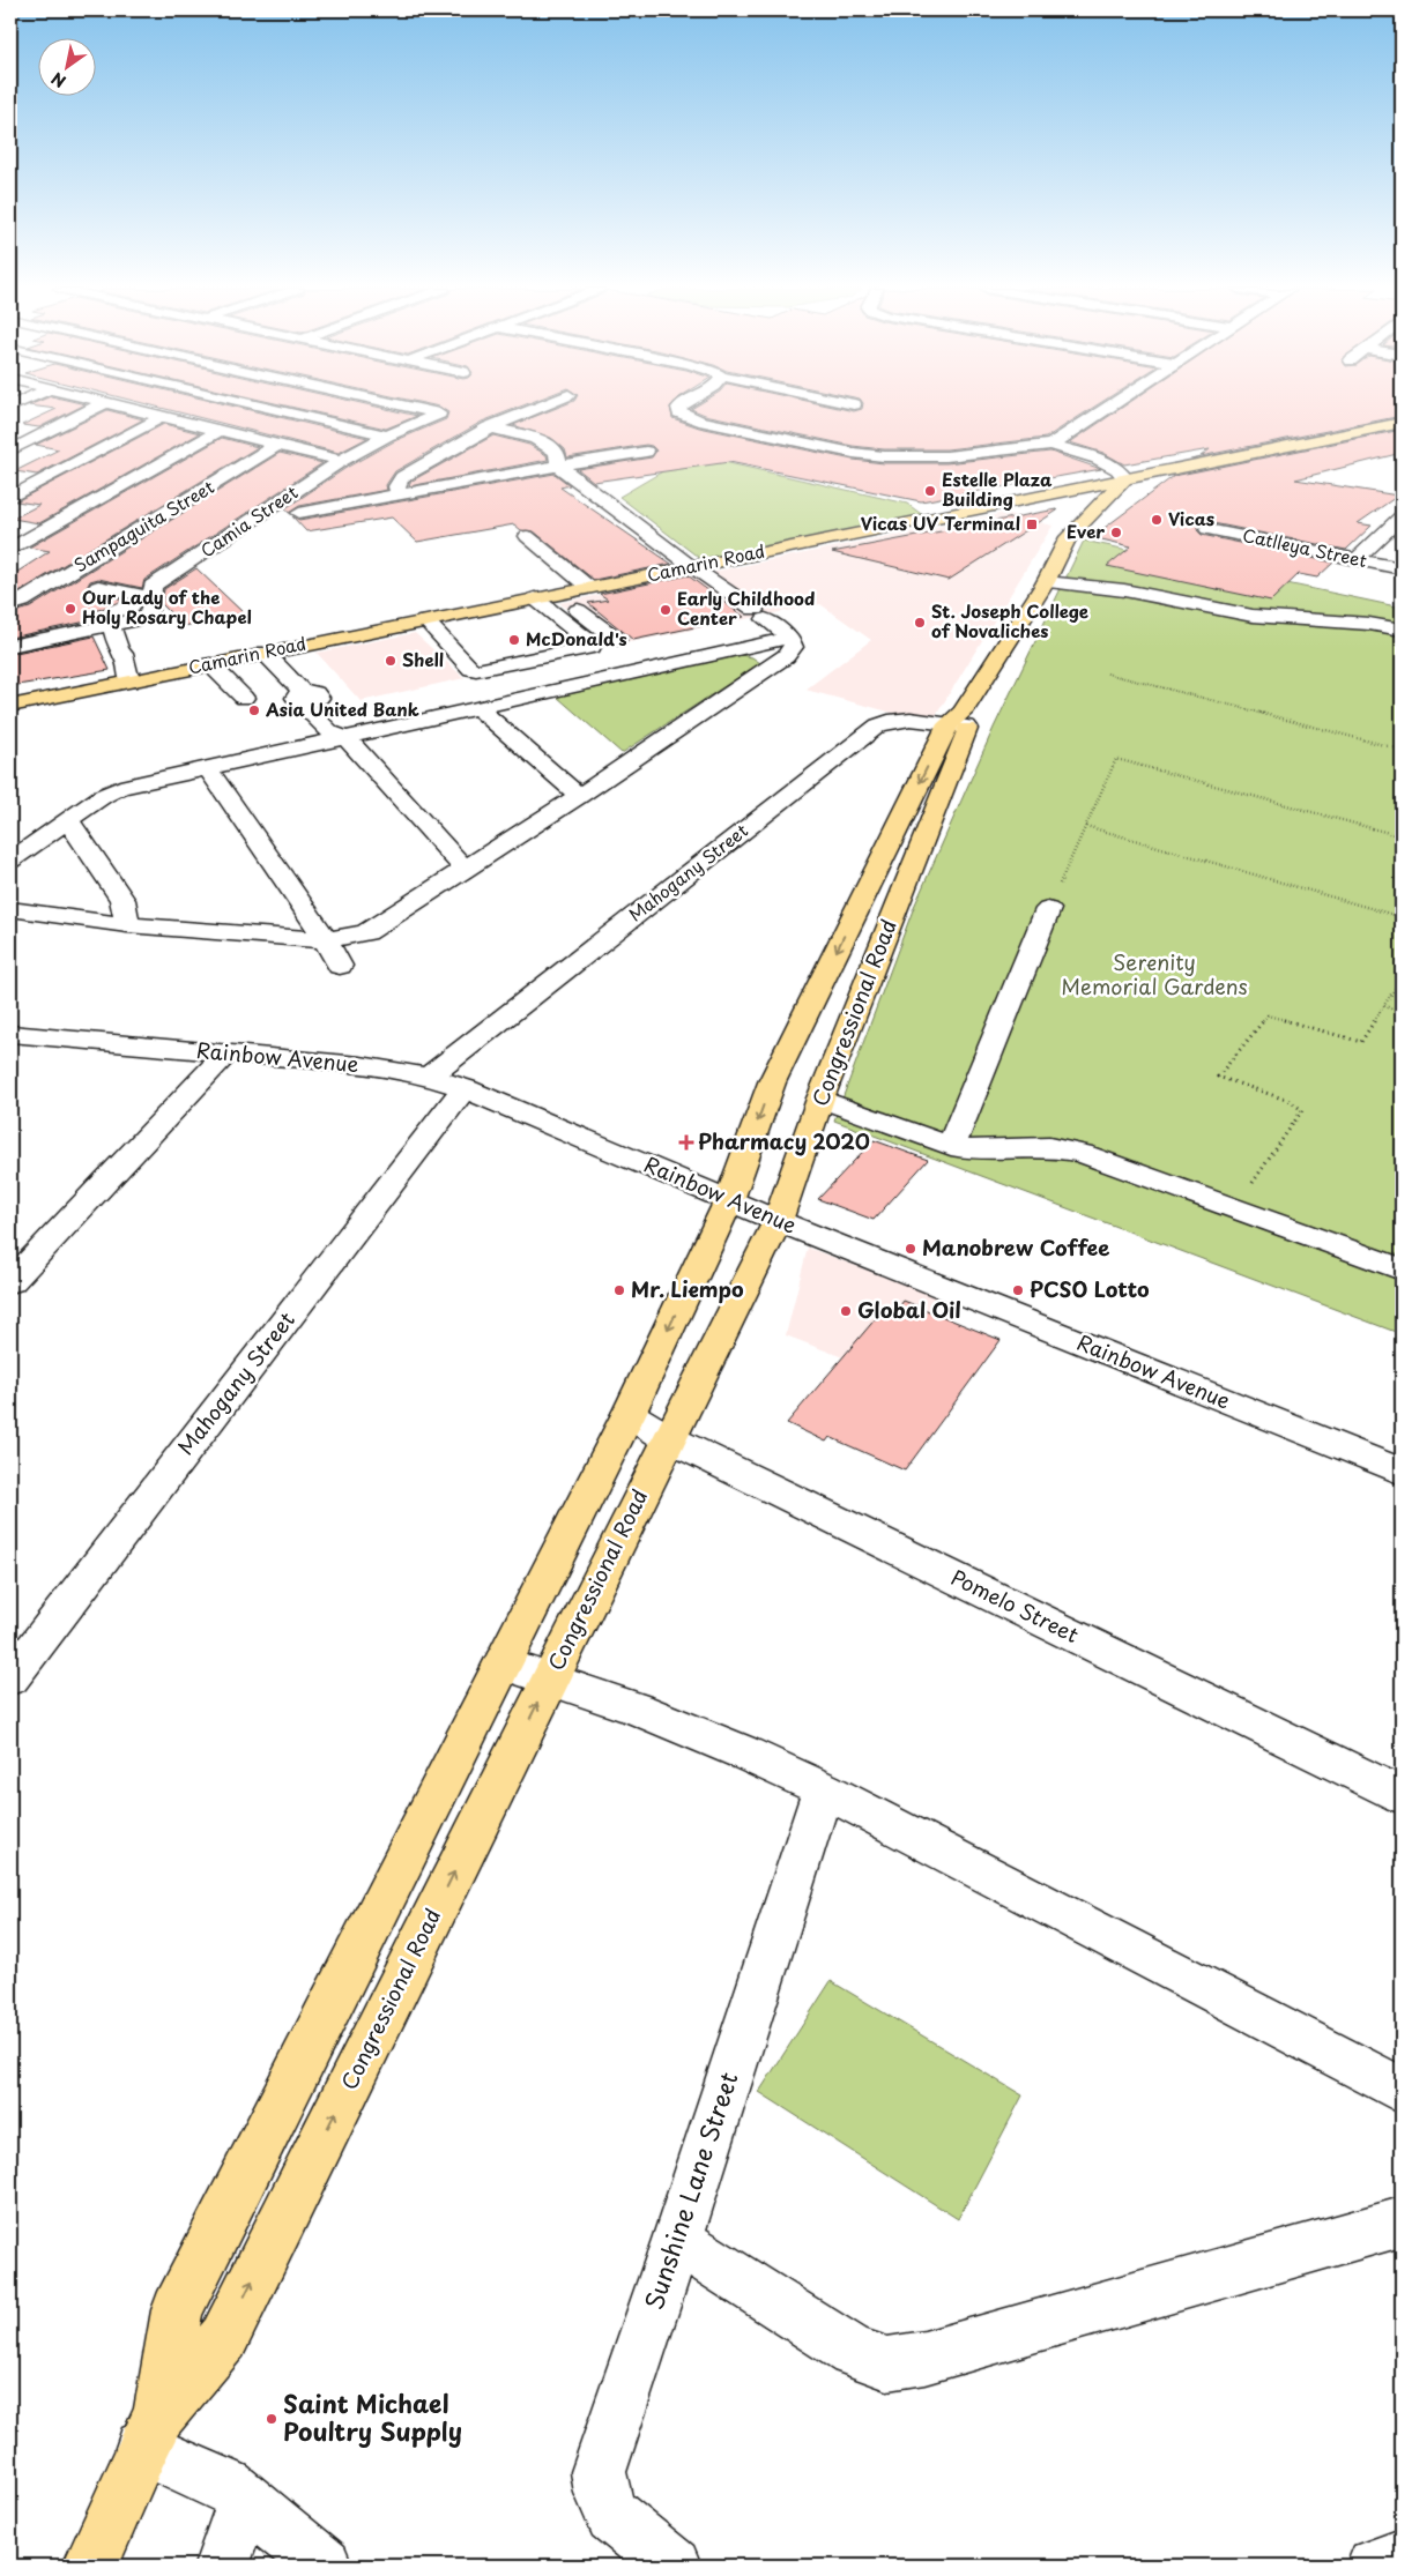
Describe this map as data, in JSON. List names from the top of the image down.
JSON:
{
  "streets": {
    "main road": ["Camarin Road", "Congressional Road"],
    "street": [
      "Camia Street",
      "Sampaguita Street",
      "Catlleya Street",
      "Mahogany Street",
      "Rainbow Avenue",
      "Pomelo Street",
      "Sunshine Lane Street"
    ]
  },
  "crossings": [
    ["Camarin Road", "Congressional Road"],
    ["Mahogany Street", "Congressional Road"],
    ["Mahogany Street", "Rainbow Avenue"],
    ["Congressional Road", "Rainbow Avenue"],
    ["Congressional Road", "Pomelo Street"]
  ],
  "parks": ["Serenity Memorial Gardens"],
  "places": {
    "other": [
      "Estelle Plaza Building",
      "Vicas",
      "Ever",
      "Our Lady of the Holy Rosary Chapel",
      "Early Childhood Center",
      "St. Joseph College of Novaliches",
      "McDonald's",
      "Shell",
      "Asia United Bank",
      "Manobrew Coffee",
      "Mr. Liempo",
      "PCSO Lotto",
      "Global Oil",
      "Saint Michael Poultry Supply"
    ],
    "transit": ["Vicas UV Terminal"],
    "health": ["Pharmacy 2020"]
  },
  "north": "bottom left"
}
